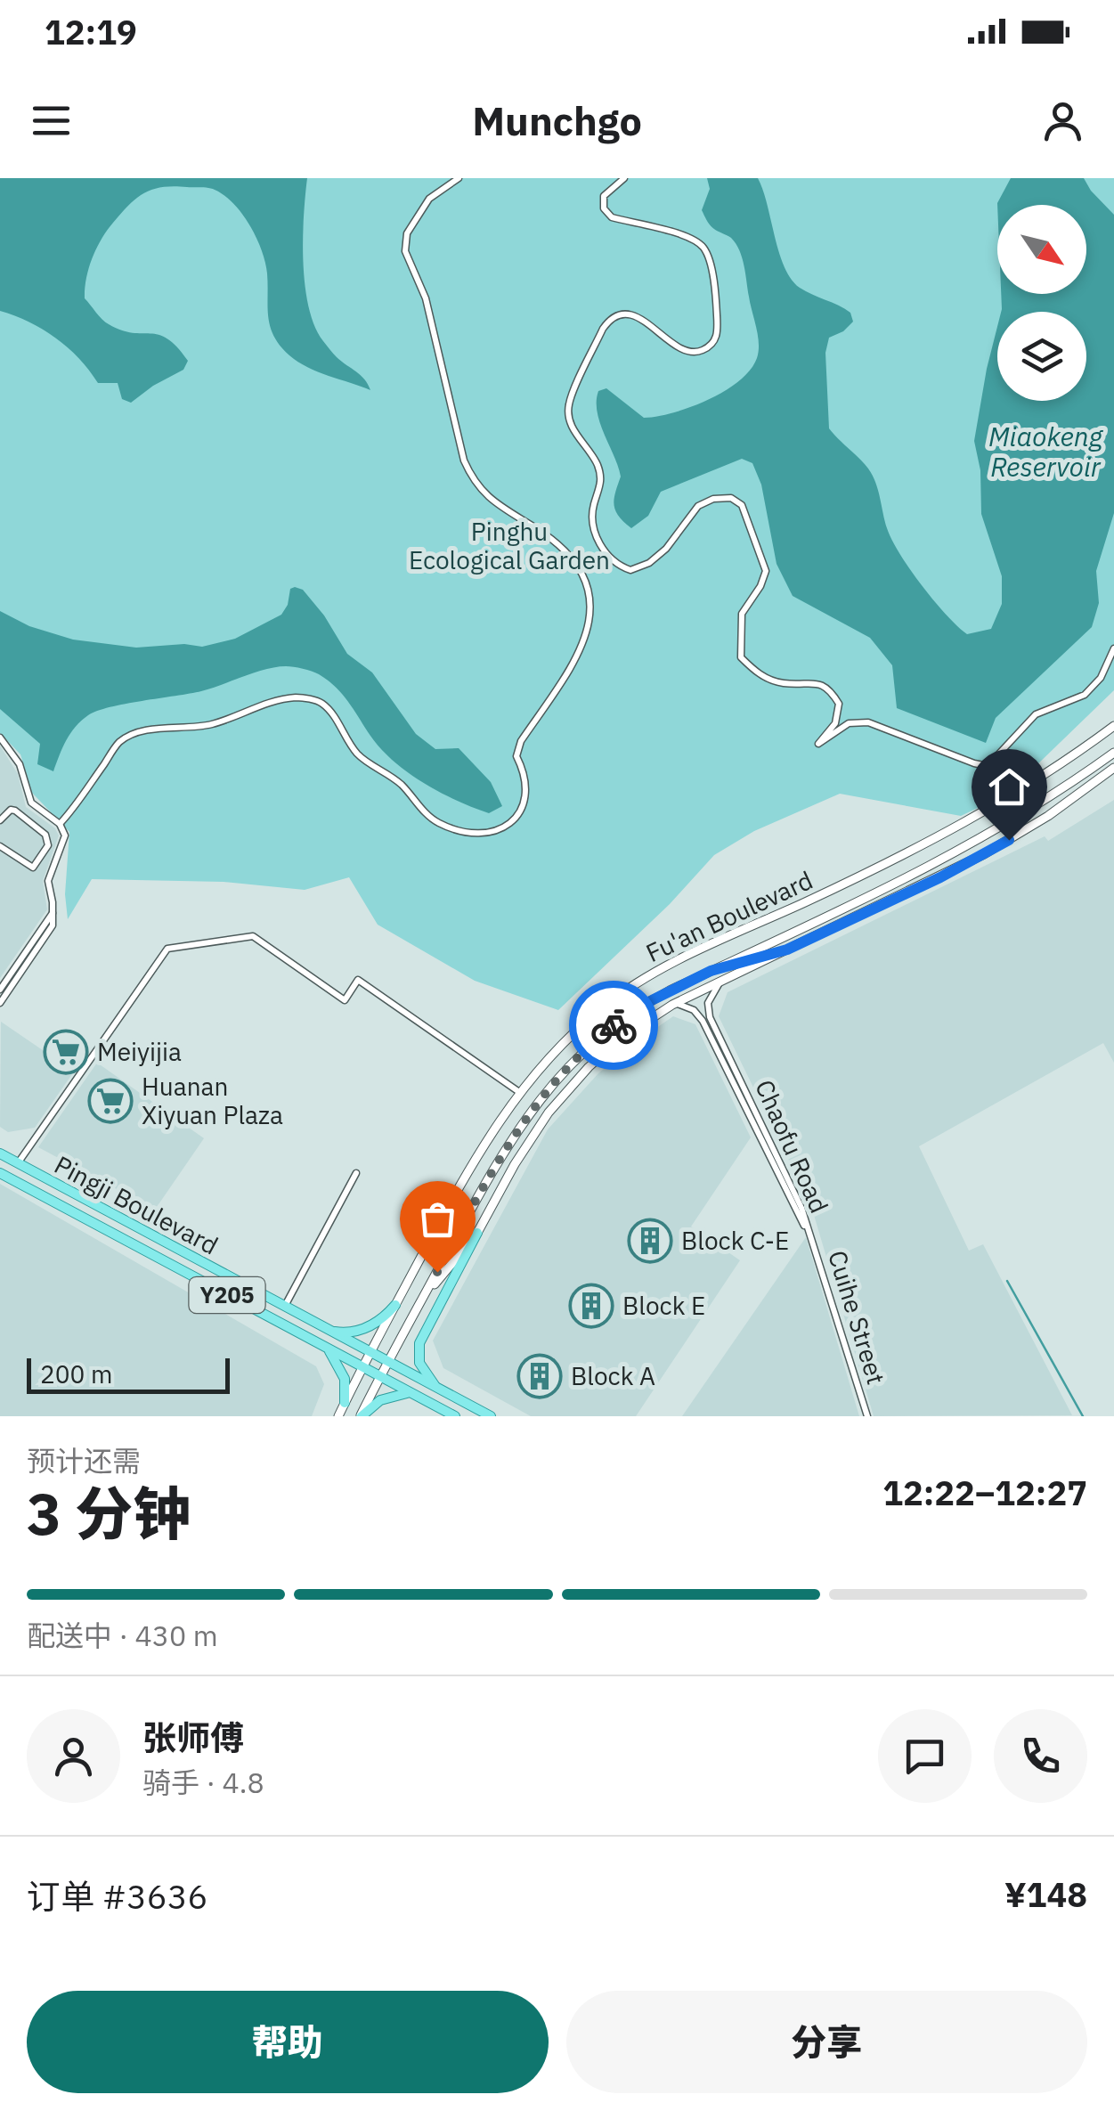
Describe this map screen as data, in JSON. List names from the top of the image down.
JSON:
{
  "streets": {
    "main road": ["Fu'an Boulevard", "Pingji Boulevard", "Y205"],
    "street": ["Chaofu Road", "Cuihe Street"]
  },
  "crossings": [
    ["Fu'an Boulevard", "Pingji Boulevard"],
    ["Chaofu Road", "Cuihe Street"]
  ],
  "water": ["Miaokeng Reservoir"],
  "parks": ["Pinghu Ecological Garden"],
  "places": {
    "supermarket": ["Meiyijia", "Huanan Xiyuan Plaza"],
    "building": ["Block C-E", "Block E", "Block A"]
  },
  "scale_bar": "200 m",
  "north": "bottom right",
  "page": {
    "status": "12:19",
    "header": "Munchgo",
    "scale": "200 m",
    "heading": ["3 分钟", "预计还需", "12:22–12:27"],
    "panel": [
      "张师傅",
      "骑手 · 4.8",
      "订单 #3636",
      "¥148"
    ],
    "bar": "配送中 · 430 m",
    "buttons": ["帮助", "分享"]
  }
}
